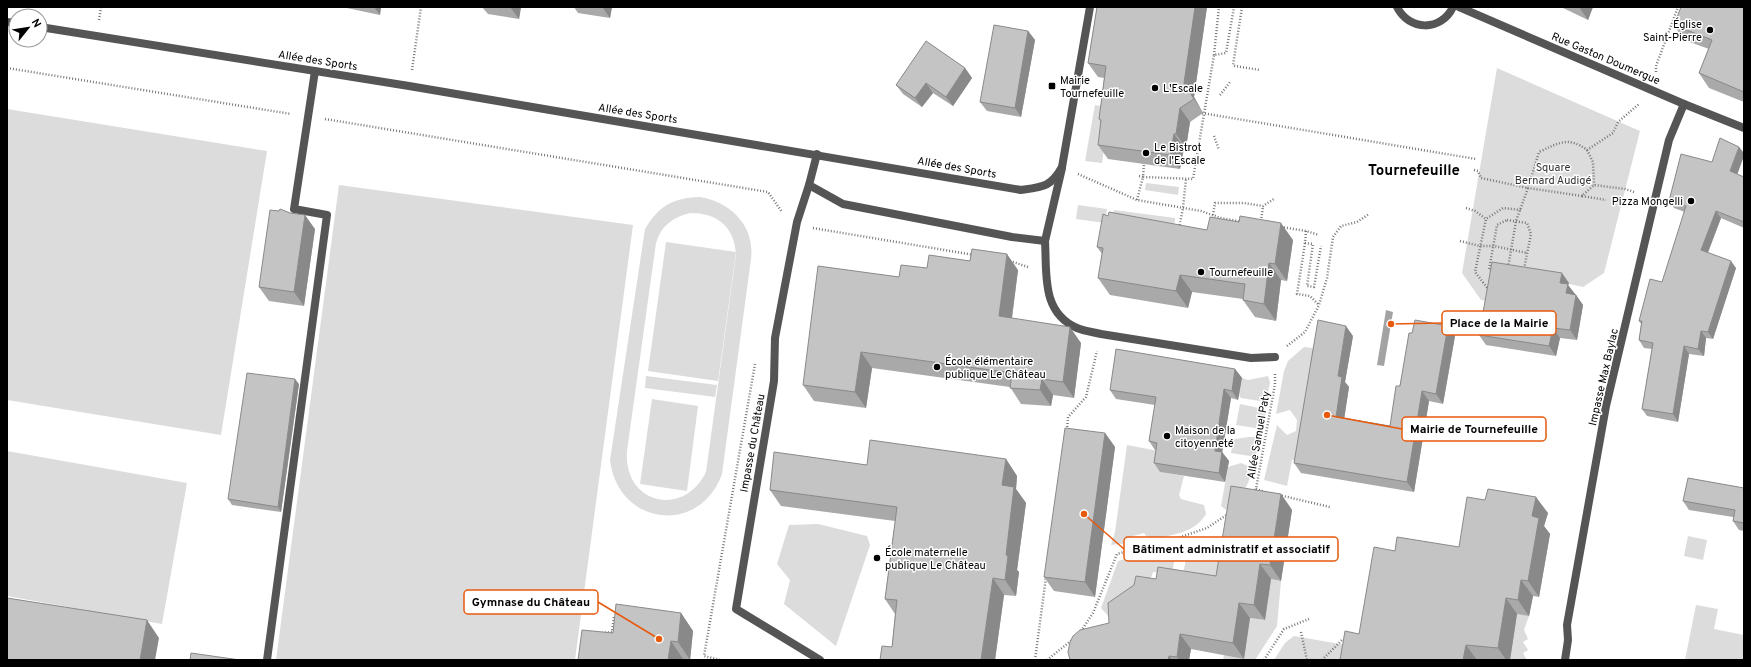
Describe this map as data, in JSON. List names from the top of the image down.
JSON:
{
  "streets": {
    "street": [
      "Rue Gaston Doumergue",
      "Allée des Sports",
      "Impasse Max Baylac",
      "Impasse du Château"
    ],
    "path": ["Allée Samuel Paty"]
  },
  "crossings": [
    ["Rue Gaston Doumergue", "Impasse Max Baylac"],
    ["Allée des Sports", "Impasse du Château"]
  ],
  "districts": ["Tournefeuille"],
  "parks": ["Square Bernard Audigé"],
  "places": {
    "other": [
      "Église Saint-Pierre",
      "L'Escale",
      "Le Bistrot de l'Escale",
      "Pizza Mongelli",
      "Tournefeuille",
      "Place de la Mairie",
      "École élémentaire publique Le Château",
      "Mairie de Tournefeuille",
      "Maison de la citoyenneté",
      "Bâtiment administratif et associatif",
      "École maternelle publique Le Château",
      "Gymnase du Château"
    ],
    "transit": ["Mairie Tournefeuille"]
  },
  "north": "top right"
}
